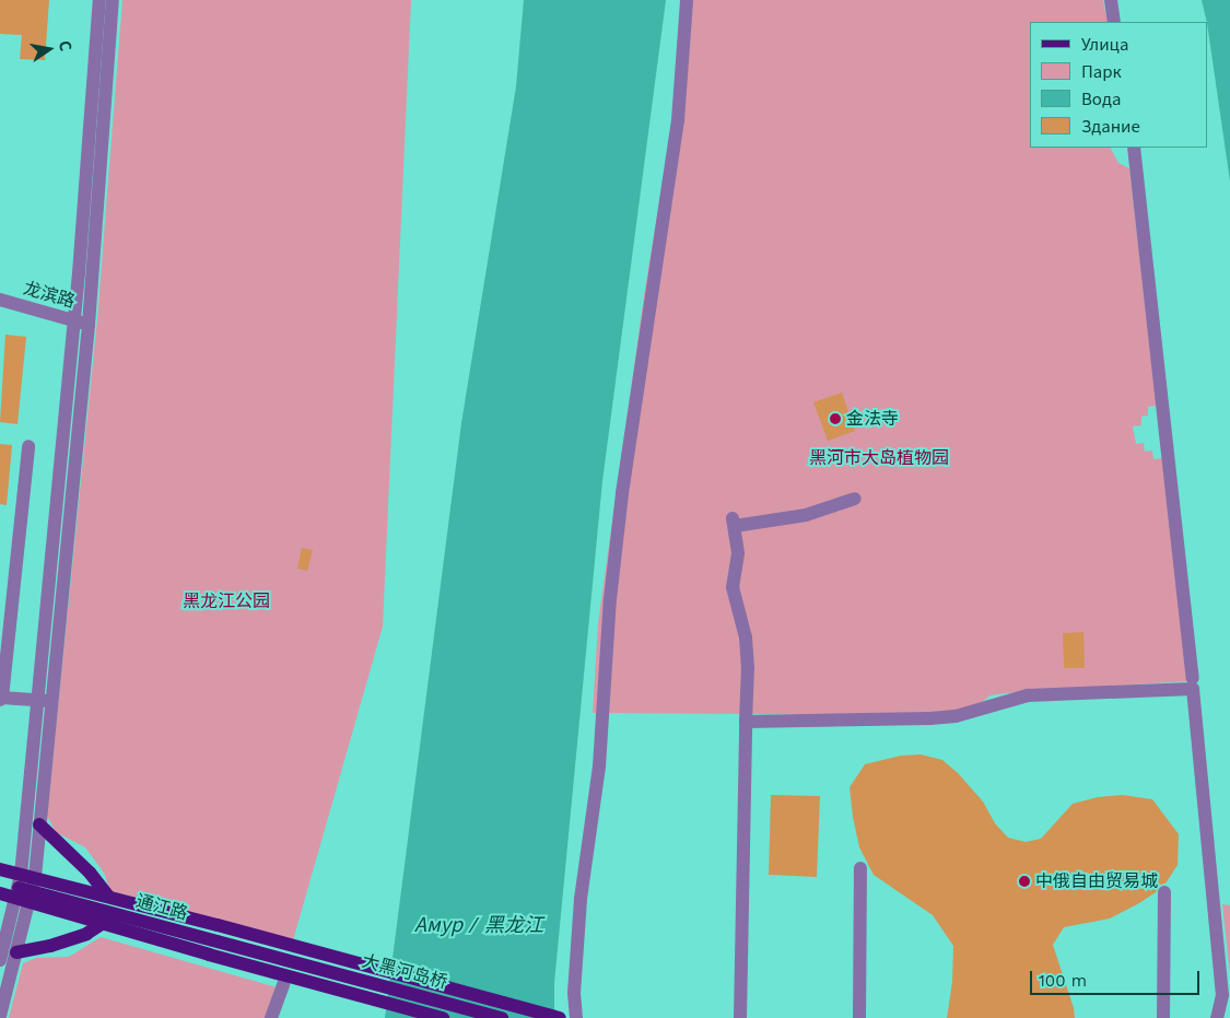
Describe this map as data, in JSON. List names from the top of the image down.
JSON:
{
  "streets": {
    "main road": ["通江路", "大黑河岛桥"],
    "street": ["龙滨路"]
  },
  "crossings": [
    ["通江路", "大黑河岛桥"]
  ],
  "water": ["Амур / 黑龙江"],
  "parks": ["黑河市大岛植物园", "黑龙江公园"],
  "places": ["金法寺", "中俄自由贸易城"],
  "legend": [
    "Улица",
    "Парк",
    "Вода",
    "Здание"
  ],
  "scale_bar": "100 m",
  "north": "right"
}
